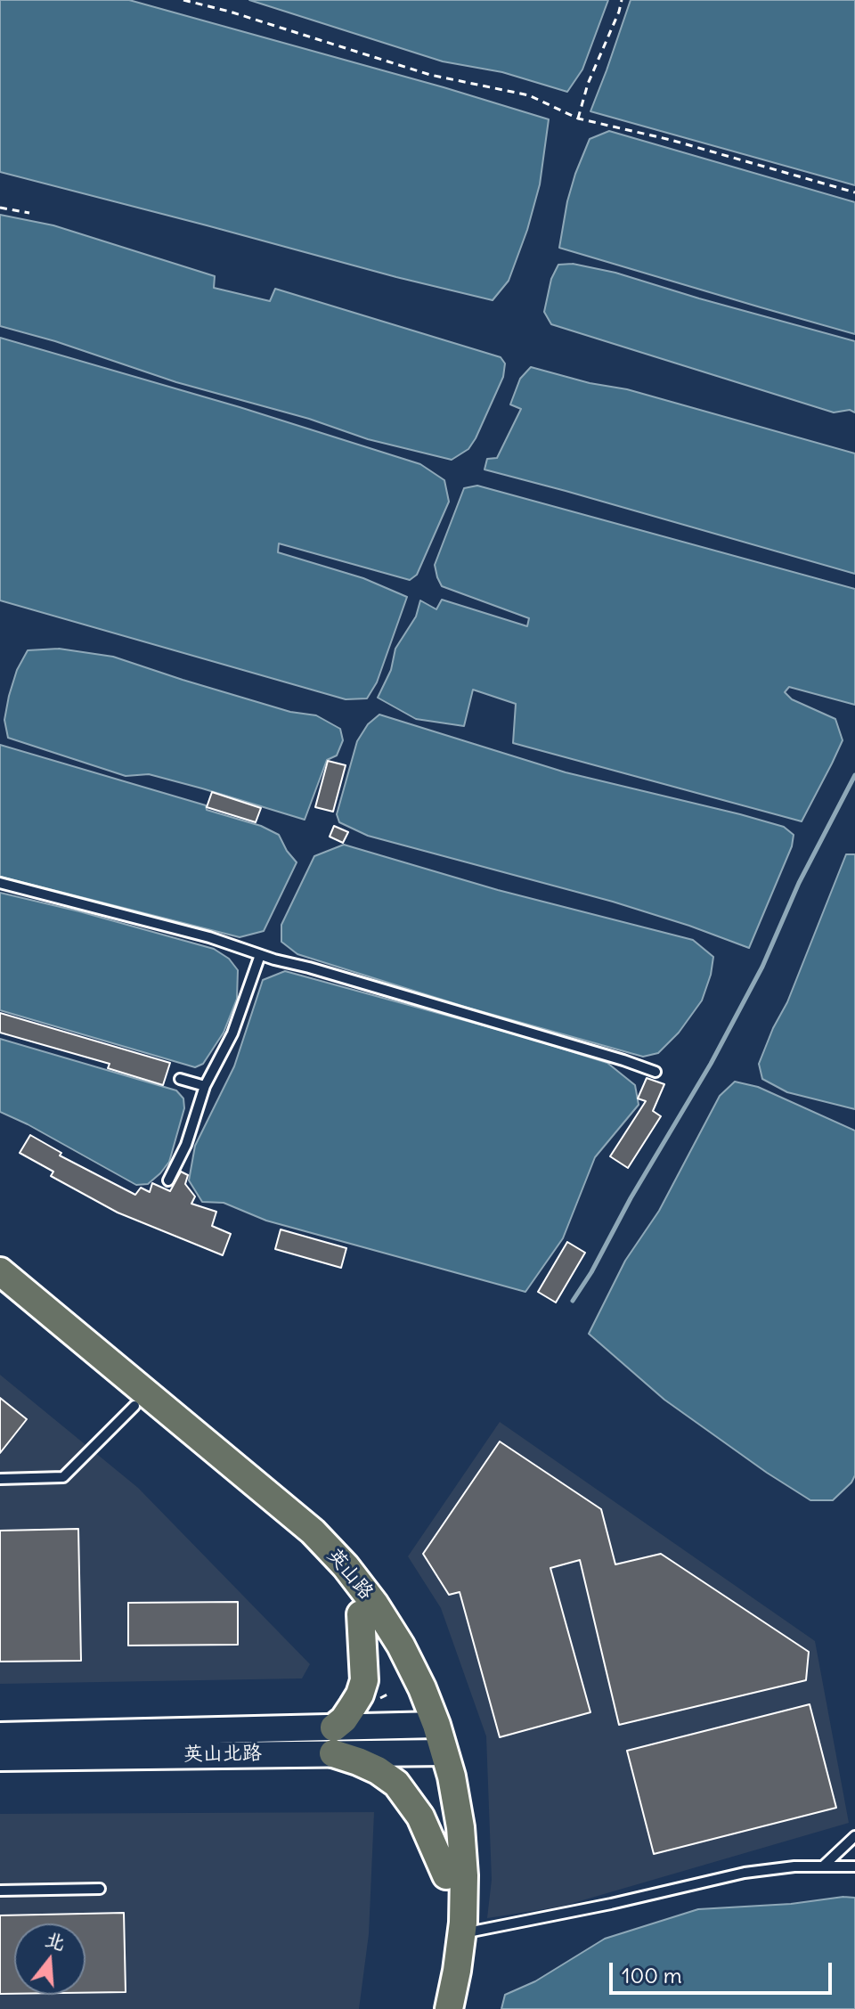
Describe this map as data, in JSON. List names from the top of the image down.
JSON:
{
  "streets": {
    "main road": ["英山路", "英山北路"]
  },
  "crossings": [
    ["英山路", "英山北路"]
  ],
  "scale_bar": "100 m",
  "north": "top"
}
